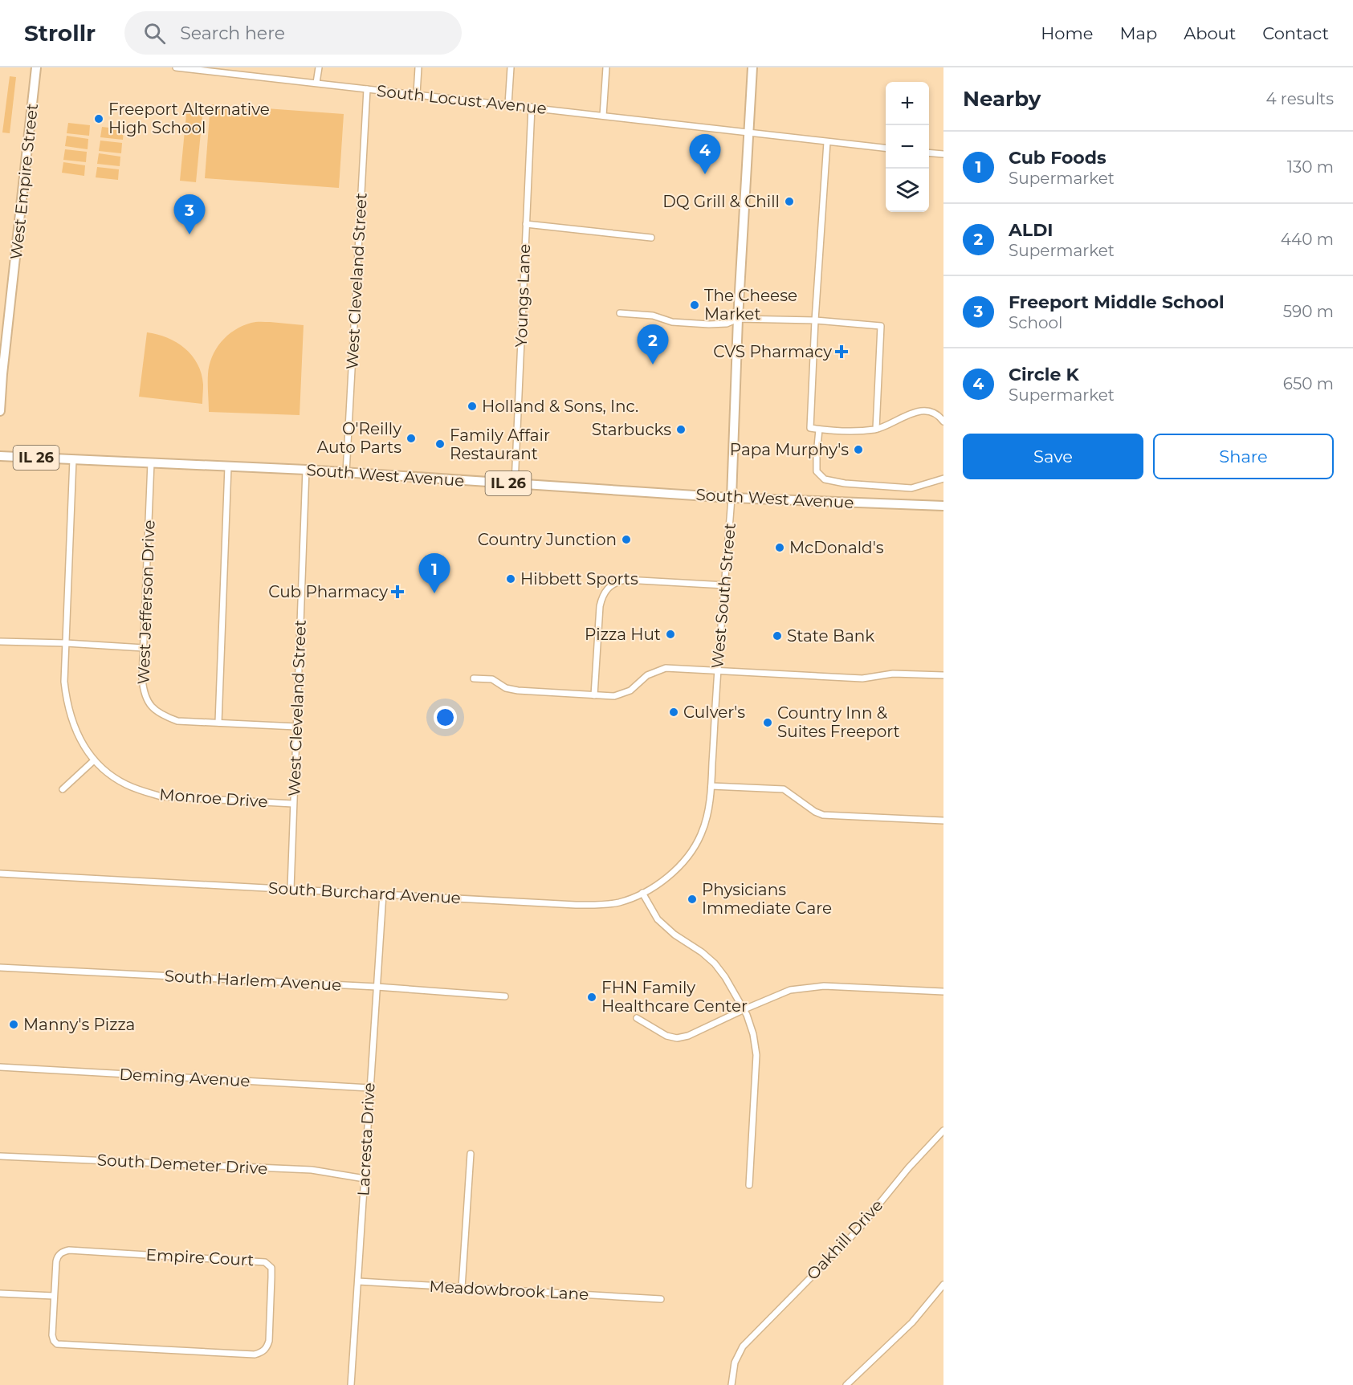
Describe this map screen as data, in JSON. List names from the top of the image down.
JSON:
{
  "streets": {
    "main road": [
      "West Empire Street",
      "IL 26",
      "South West Avenue",
      "West South Street"
    ],
    "street": [
      "South Locust Avenue",
      "West Cleveland Street",
      "Youngs Lane",
      "West Jefferson Drive",
      "Monroe Drive",
      "South Burchard Avenue",
      "South Harlem Avenue",
      "Deming Avenue",
      "Lacresta Drive",
      "South Demeter Drive",
      "Oakhill Drive",
      "Empire Court",
      "Meadowbrook Lane"
    ]
  },
  "crossings": [
    ["South Locust Avenue", "West Cleveland Street"],
    ["South Locust Avenue", "Youngs Lane"],
    ["South Locust Avenue", "West South Street"],
    ["West Cleveland Street", "South West Avenue"],
    ["West Cleveland Street", "West Jefferson Drive"],
    ["West Cleveland Street", "Monroe Drive"],
    ["West Cleveland Street", "South Burchard Avenue"],
    ["Youngs Lane", "South West Avenue"],
    ["South West Avenue", "West South Street"],
    ["South West Avenue", "West Jefferson Drive"],
    ["South West Avenue", "Monroe Drive"],
    ["West South Street", "South Burchard Avenue"],
    ["South Burchard Avenue", "Lacresta Drive"],
    ["South Harlem Avenue", "Lacresta Drive"],
    ["Deming Avenue", "Lacresta Drive"],
    ["Lacresta Drive", "South Demeter Drive"],
    ["Lacresta Drive", "Meadowbrook Lane"]
  ],
  "places": {
    "other": [
      "Freeport Alternative High School",
      "DQ Grill & Chill",
      "The Cheese Market",
      "Holland & Sons, Inc.",
      "Starbucks",
      "O'Reilly Auto Parts",
      "Family Affair Restaurant",
      "Papa Murphy's",
      "Country Junction",
      "McDonald's",
      "Hibbett Sports",
      "Pizza Hut",
      "State Bank",
      "Culver's",
      "Country Inn & Suites Freeport",
      "Physicians Immediate Care",
      "FHN Family Healthcare Center",
      "Manny's Pizza"
    ],
    "health": ["CVS Pharmacy", "Cub Pharmacy"]
  },
  "page": {
    "header": "Strollr",
    "search": "Search here",
    "nav": [
      "Home",
      "Map",
      "About",
      "Contact"
    ],
    "heading": ["Nearby", "4 results"],
    "map_buttons": ["+", "−"],
    "list": [
      {
        "mark": "1",
        "name": "Cub Foods",
        "note": "Supermarket",
        "value": "130 m"
      },
      {
        "mark": "2",
        "name": "ALDI",
        "note": "Supermarket",
        "value": "440 m"
      },
      {
        "mark": "3",
        "name": "Freeport Middle School",
        "note": "School",
        "value": "590 m"
      },
      {
        "mark": "4",
        "name": "Circle K",
        "note": "Supermarket",
        "value": "650 m"
      }
    ],
    "pins": [
      "4",
      "3",
      "2",
      "1"
    ],
    "buttons": ["Save", "Share"]
  }
}
